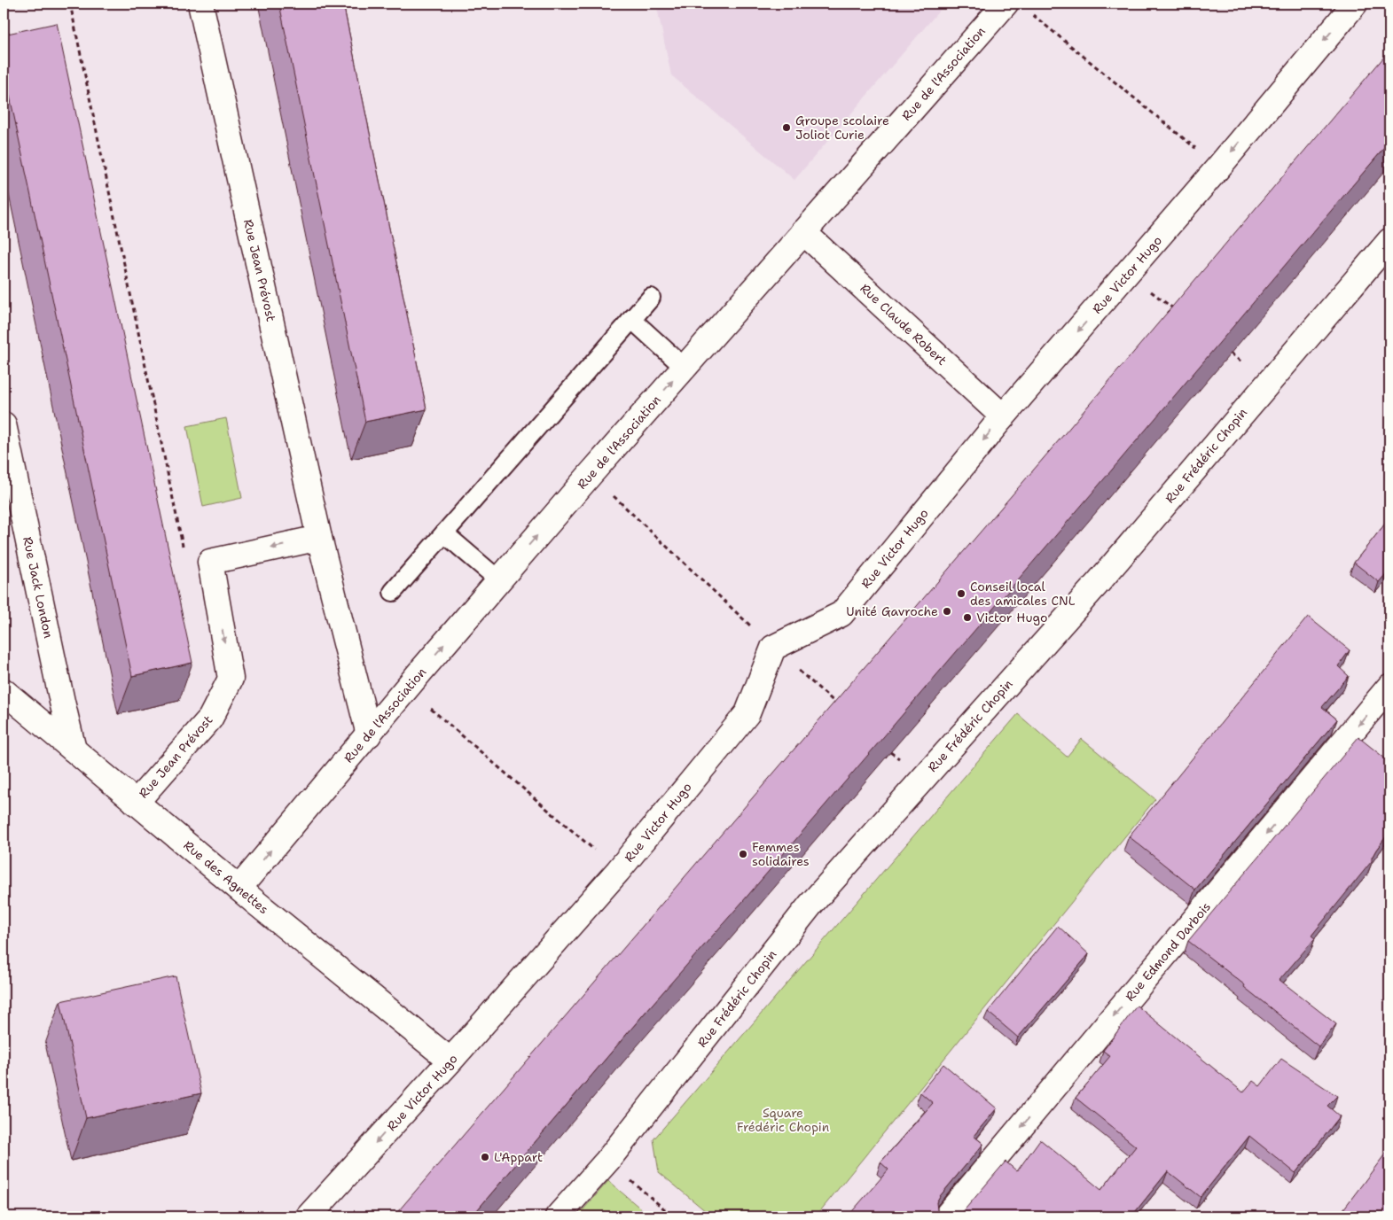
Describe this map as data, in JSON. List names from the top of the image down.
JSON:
{
  "streets": {
    "street": [
      "Rue de l'Association",
      "Rue Jean Prévost",
      "Rue Victor Hugo",
      "Rue Claude Robert",
      "Rue Frédéric Chopin",
      "Rue Jack London",
      "Rue des Agnettes",
      "Rue Edmond Darbois"
    ]
  },
  "crossings": [
    ["Rue de l'Association", "Rue Jean Prévost"],
    ["Rue de l'Association", "Rue Claude Robert"],
    ["Rue de l'Association", "Rue des Agnettes"],
    ["Rue Jean Prévost", "Rue des Agnettes"],
    ["Rue Victor Hugo", "Rue Claude Robert"],
    ["Rue Victor Hugo", "Rue des Agnettes"],
    ["Rue Jack London", "Rue des Agnettes"]
  ],
  "one_way": ["Rue de l'Association", "Rue Victor Hugo", "Rue Edmond Darbois"],
  "parks": ["Square Frédéric Chopin"],
  "places": [
    "Groupe scolaire Joliot Curie",
    "Conseil local des amicales CNL",
    "Unité Gavroche",
    "Victor Hugo",
    "Femmes solidaires",
    "L'Appart"
  ]
}
